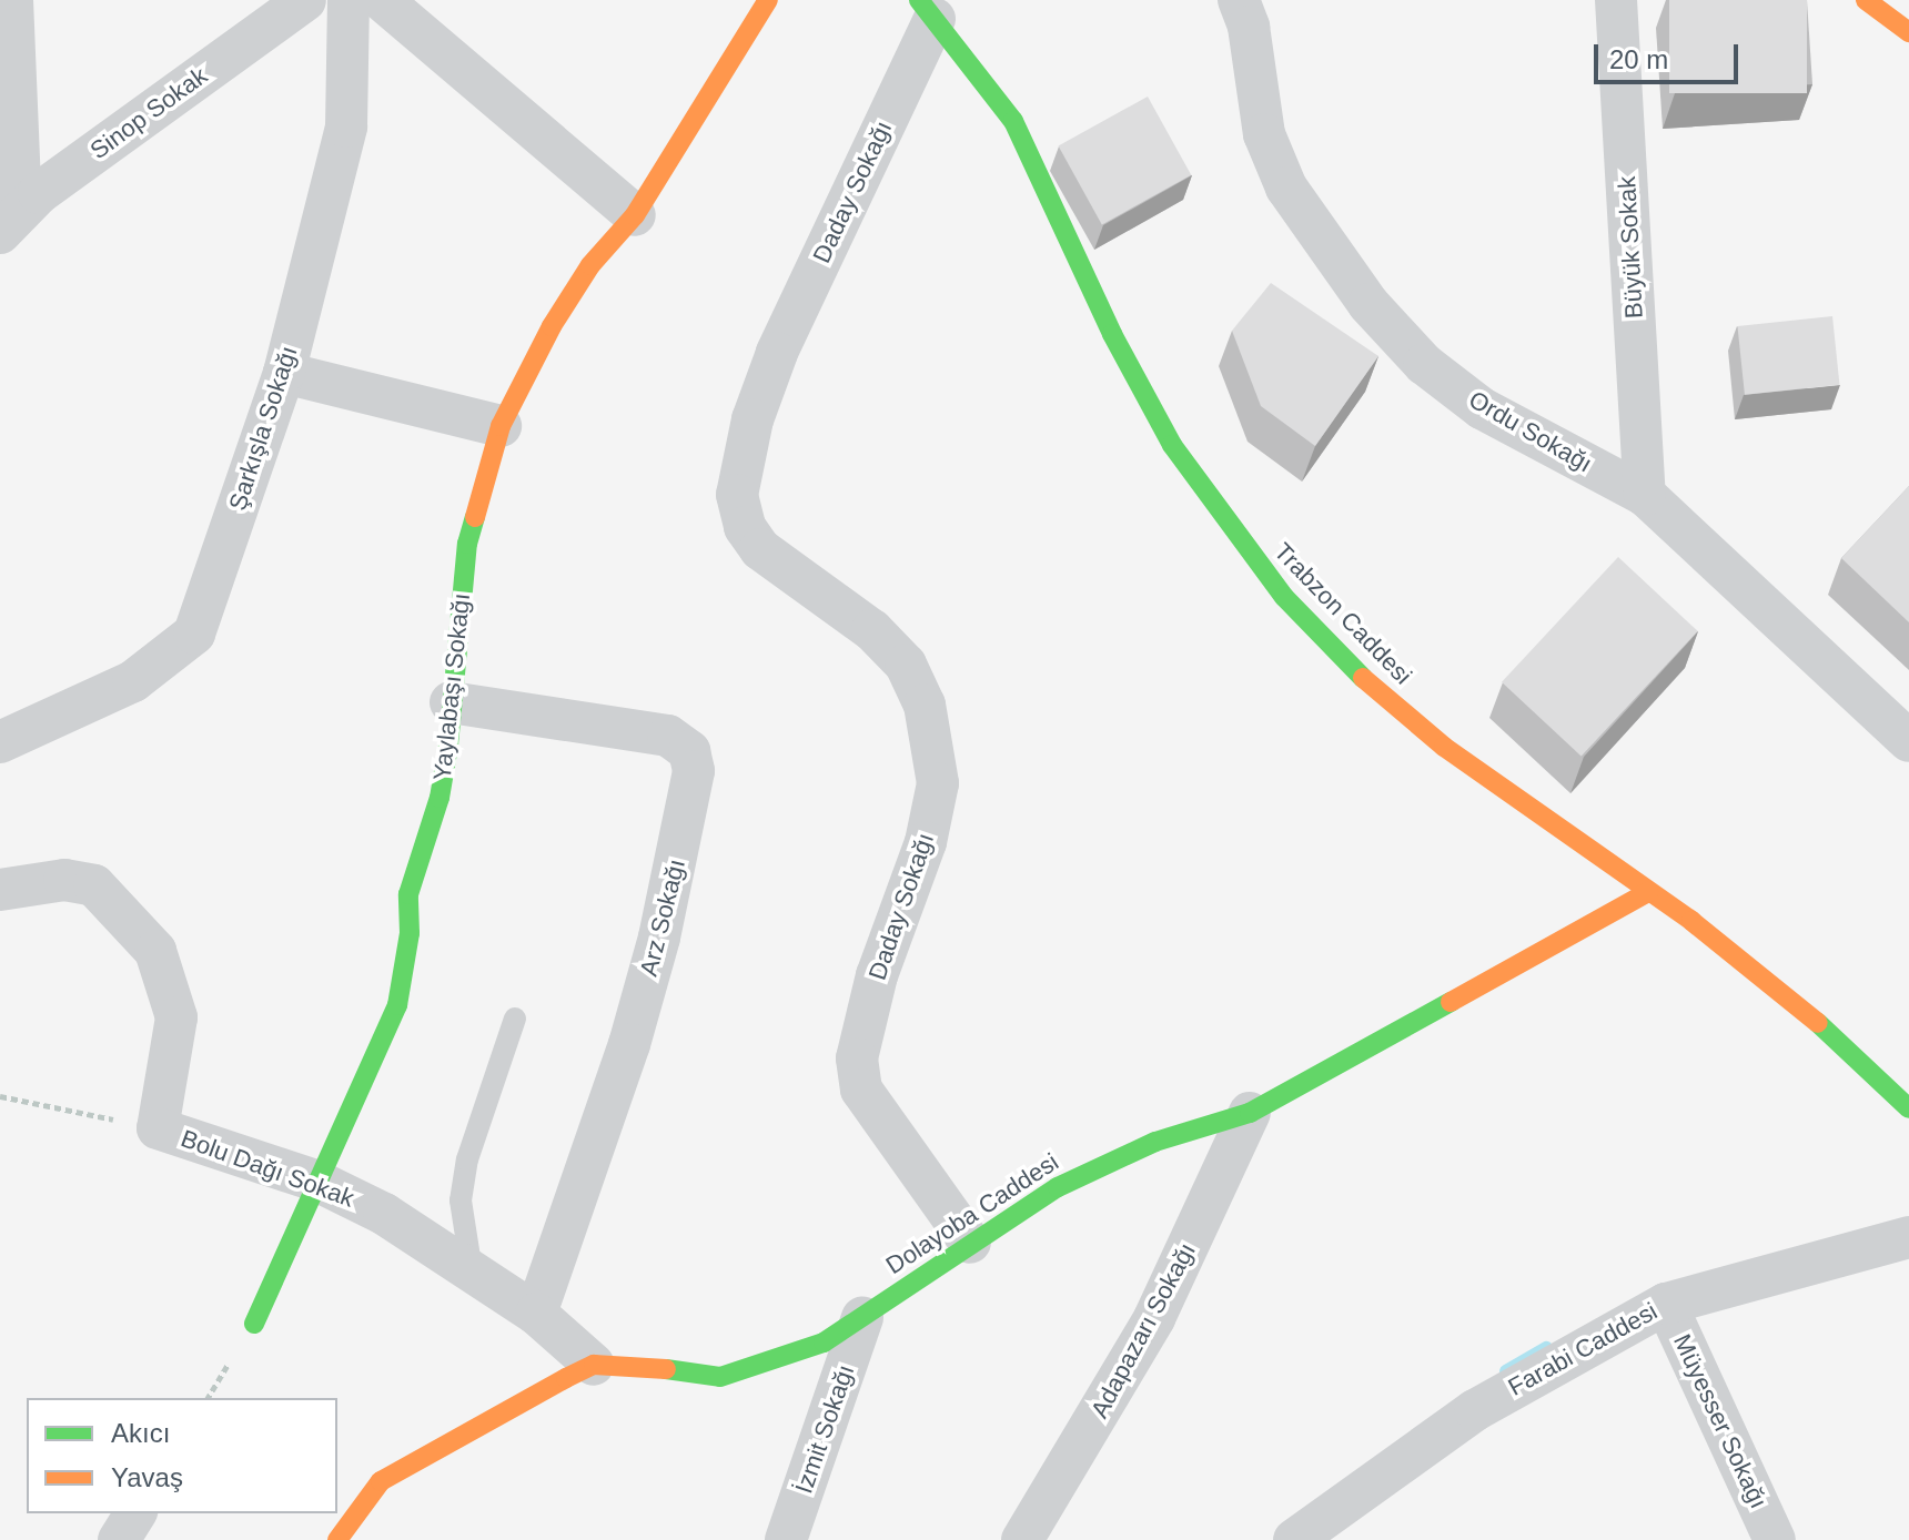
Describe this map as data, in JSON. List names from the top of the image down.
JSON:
{
  "streets": {
    "street": [
      "Sinop Sokak",
      "Daday Sokağı",
      "Büyük Sokak",
      "Şarkışla Sokağı",
      "Ordu Sokağı",
      "Trabzon Caddesi",
      "Yaylabaşı Sokağı",
      "Arz Sokağı",
      "Bolu Dağı Sokak",
      "Dolayoba Caddesi",
      "Adapazarı Sokağı",
      "Farabi Caddesi",
      "Müyesser Sokağı",
      "İzmit Sokağı"
    ]
  },
  "crossings": [
    ["Daday Sokağı", "Trabzon Caddesi"],
    ["Daday Sokağı", "Dolayoba Caddesi"],
    ["Büyük Sokak", "Ordu Sokağı"],
    ["Trabzon Caddesi", "Dolayoba Caddesi"],
    ["Yaylabaşı Sokağı", "Arz Sokağı"],
    ["Yaylabaşı Sokağı", "Bolu Dağı Sokak"],
    ["Arz Sokağı", "Bolu Dağı Sokak"],
    ["Bolu Dağı Sokak", "Dolayoba Caddesi"],
    ["Dolayoba Caddesi", "Adapazarı Sokağı"],
    ["Dolayoba Caddesi", "İzmit Sokağı"],
    ["Farabi Caddesi", "Müyesser Sokağı"]
  ],
  "legend": ["Akıcı", "Yavaş"],
  "scale_bar": "20 m"
}
